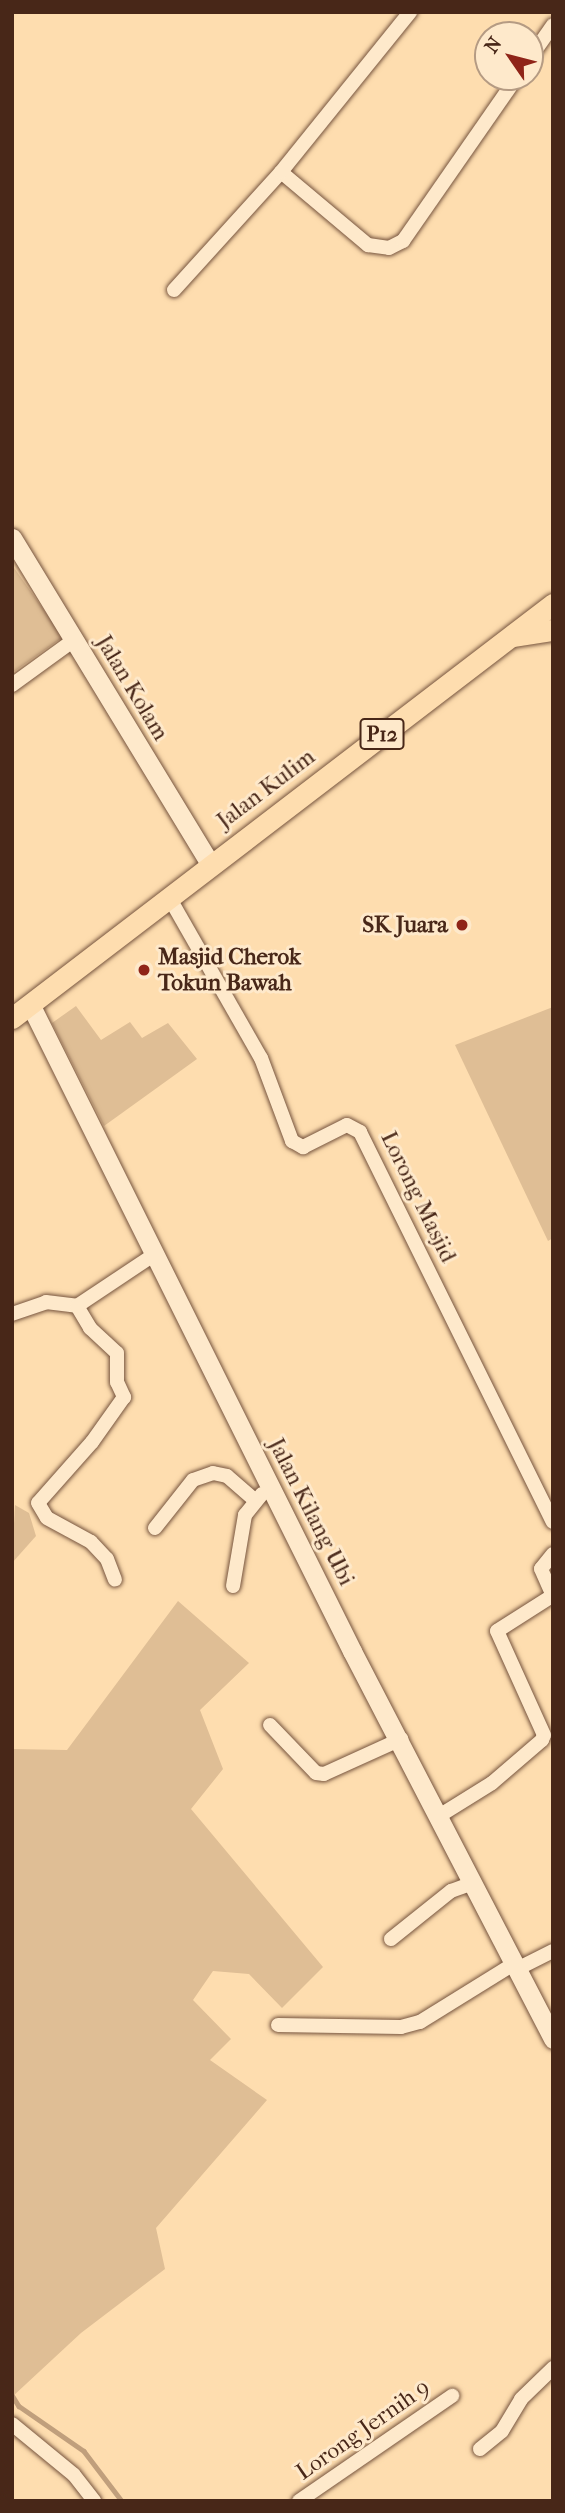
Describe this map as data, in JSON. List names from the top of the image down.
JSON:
{
  "streets": {
    "main road": ["P12", "Jalan Kulim"],
    "street": [
      "Jalan Kolam",
      "Lorong Masjid",
      "Jalan Kilang Ubi",
      "Lorong Jernih 9"
    ]
  },
  "crossings": [
    ["Jalan Kolam", "Jalan Kulim"],
    ["Jalan Kulim", "Lorong Masjid"],
    ["Jalan Kulim", "Jalan Kilang Ubi"]
  ],
  "places": ["SK Juara", "Masjid Cherok Tokun Bawah"],
  "north": "top left"
}
